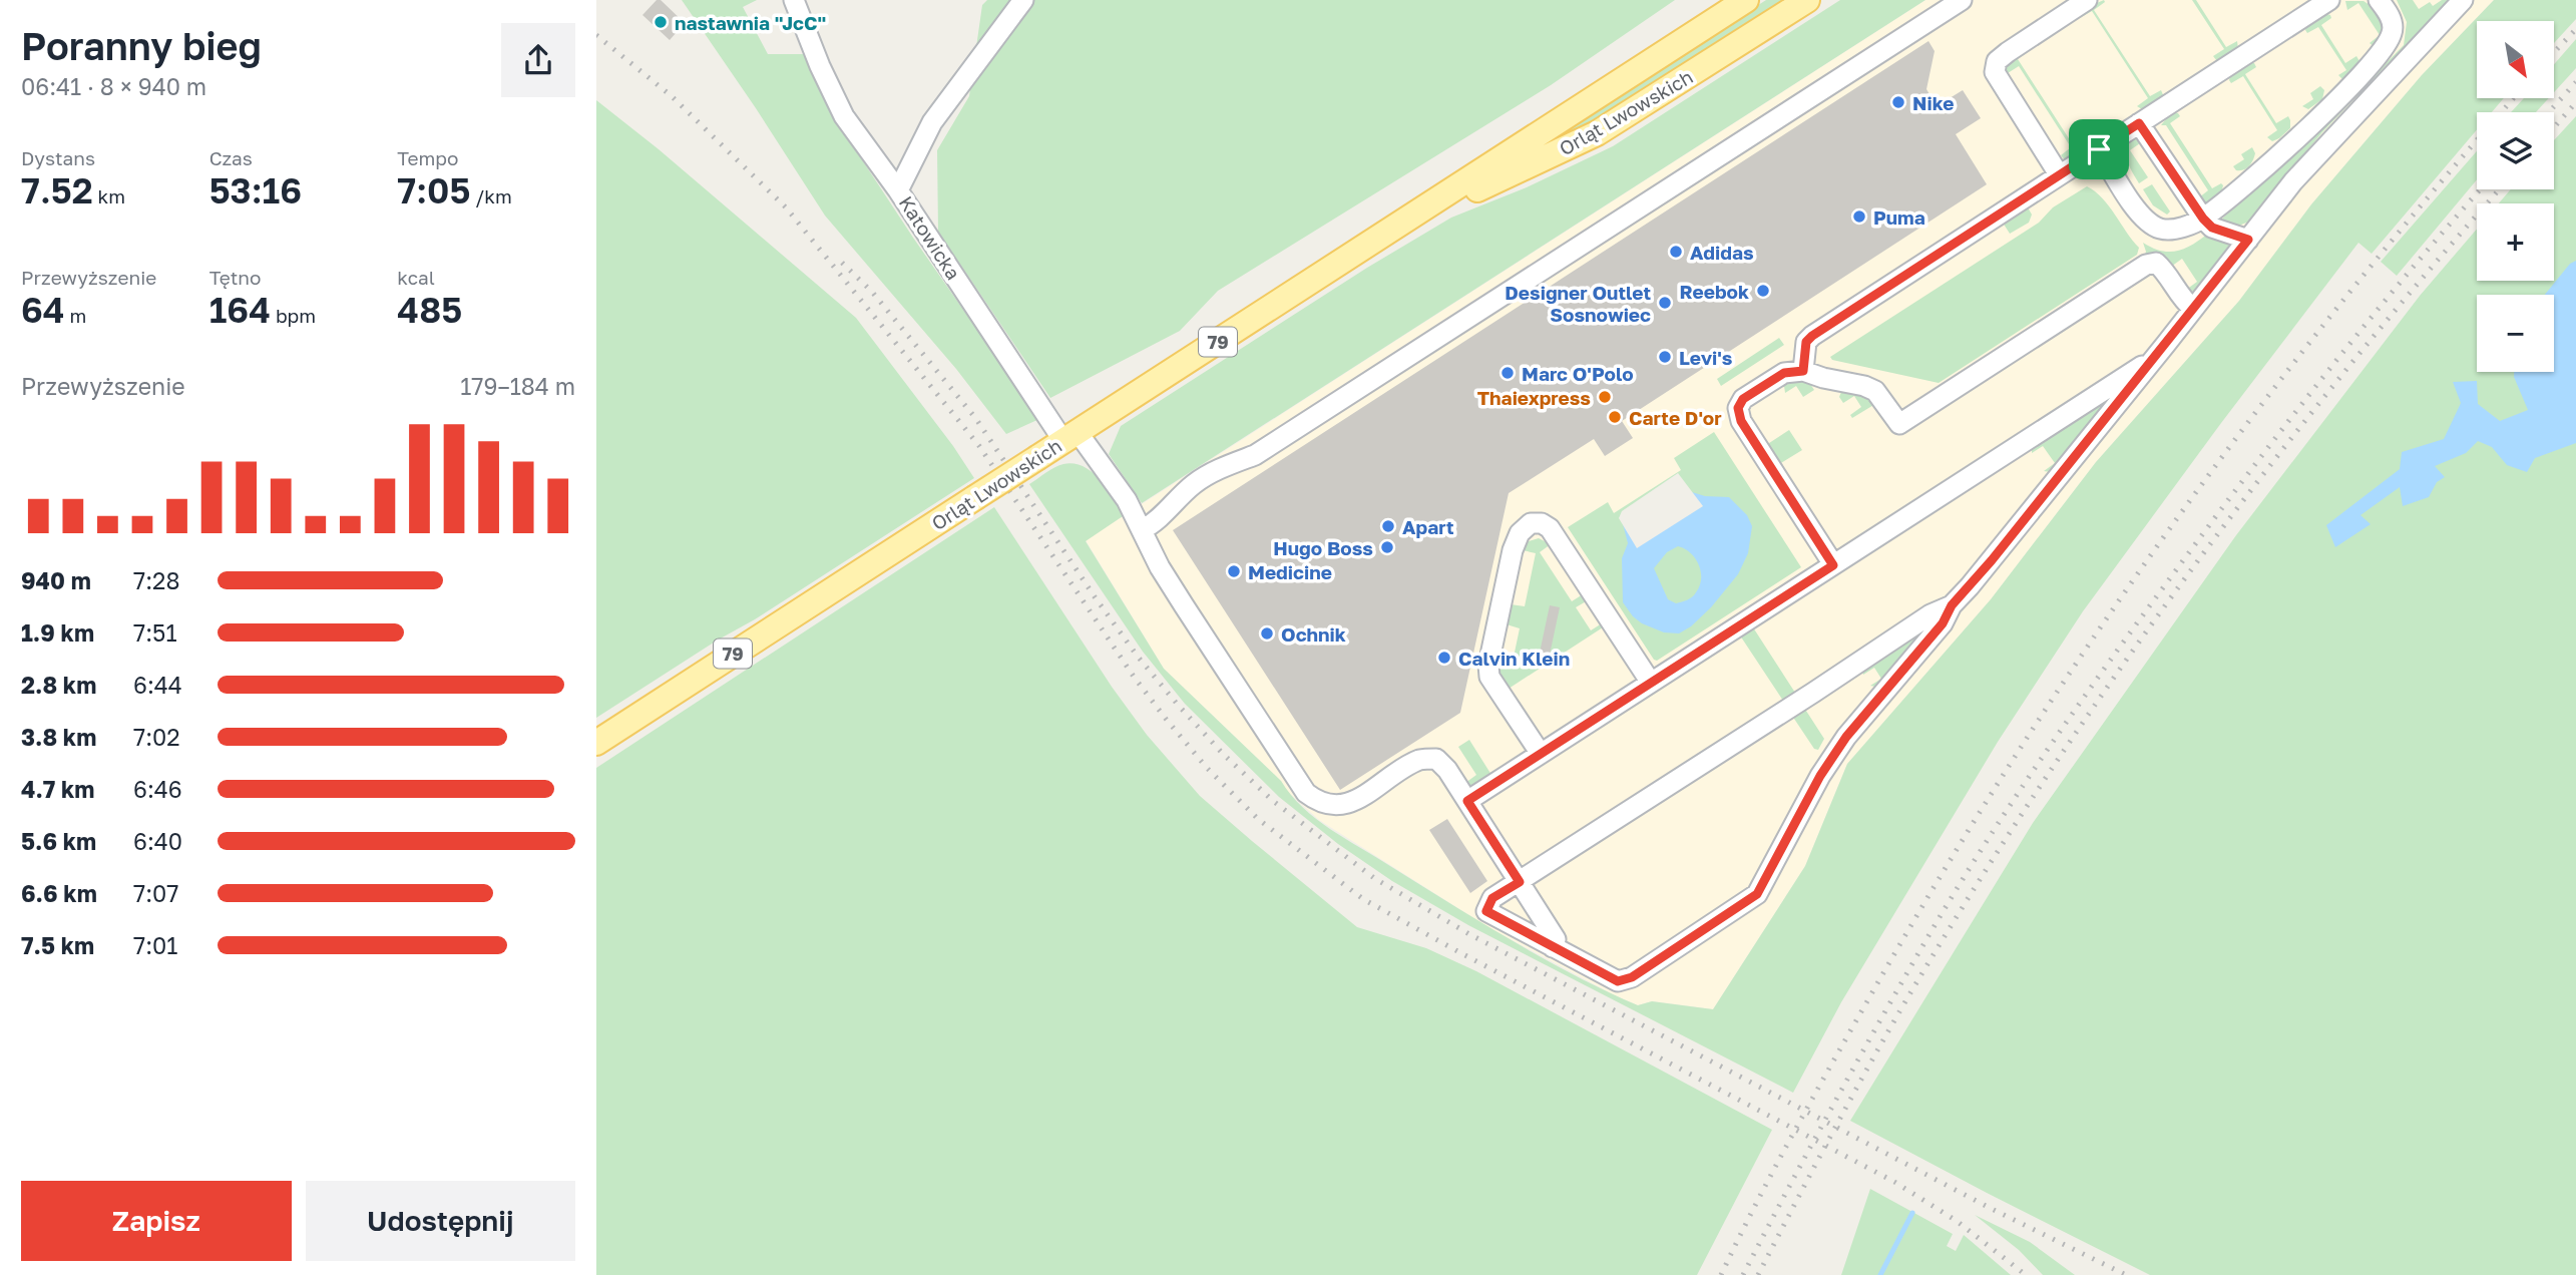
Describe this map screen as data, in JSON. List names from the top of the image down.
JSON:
{
  "streets": {
    "main road": ["Orląt Lwowskich", "79"],
    "lane": ["Katowicka"]
  },
  "crossings": [
    ["Orląt Lwowskich", "Katowicka"]
  ],
  "places": [
    "nastawnia \"JcC\"",
    "Nike",
    "Puma",
    "Adidas",
    "Reebok",
    "Designer Outlet Sosnowiec",
    "Levi's",
    "Marc O'Polo",
    "Thaiexpress",
    "Carte D'or",
    "Apart",
    "Hugo Boss",
    "Medicine",
    "Ochnik",
    "Calvin Klein"
  ],
  "north": "bottom right",
  "page": {
    "heading": ["Poranny bieg", "06:41 · 8 × 940 m"],
    "map_buttons": ["+", "−"],
    "stats": [
      ["Dystans", "7.52 km"],
      ["Czas", "53:16"],
      ["Tempo", "7:05 /km"],
      ["Przewyższenie", "64 m"],
      ["Tętno", "164 bpm"],
      ["kcal", "485"]
    ],
    "chart": ["Przewyższenie", "179–184 m"],
    "list": [
      {
        "name": "940 m",
        "note": "7:28"
      },
      {
        "name": "1.9 km",
        "note": "7:51"
      },
      {
        "name": "2.8 km",
        "note": "6:44"
      },
      {
        "name": "3.8 km",
        "note": "7:02"
      },
      {
        "name": "4.7 km",
        "note": "6:46"
      },
      {
        "name": "5.6 km",
        "note": "6:40"
      },
      {
        "name": "6.6 km",
        "note": "7:07"
      },
      {
        "name": "7.5 km",
        "note": "7:01"
      }
    ],
    "buttons": ["Zapisz", "Udostępnij"]
  }
}
